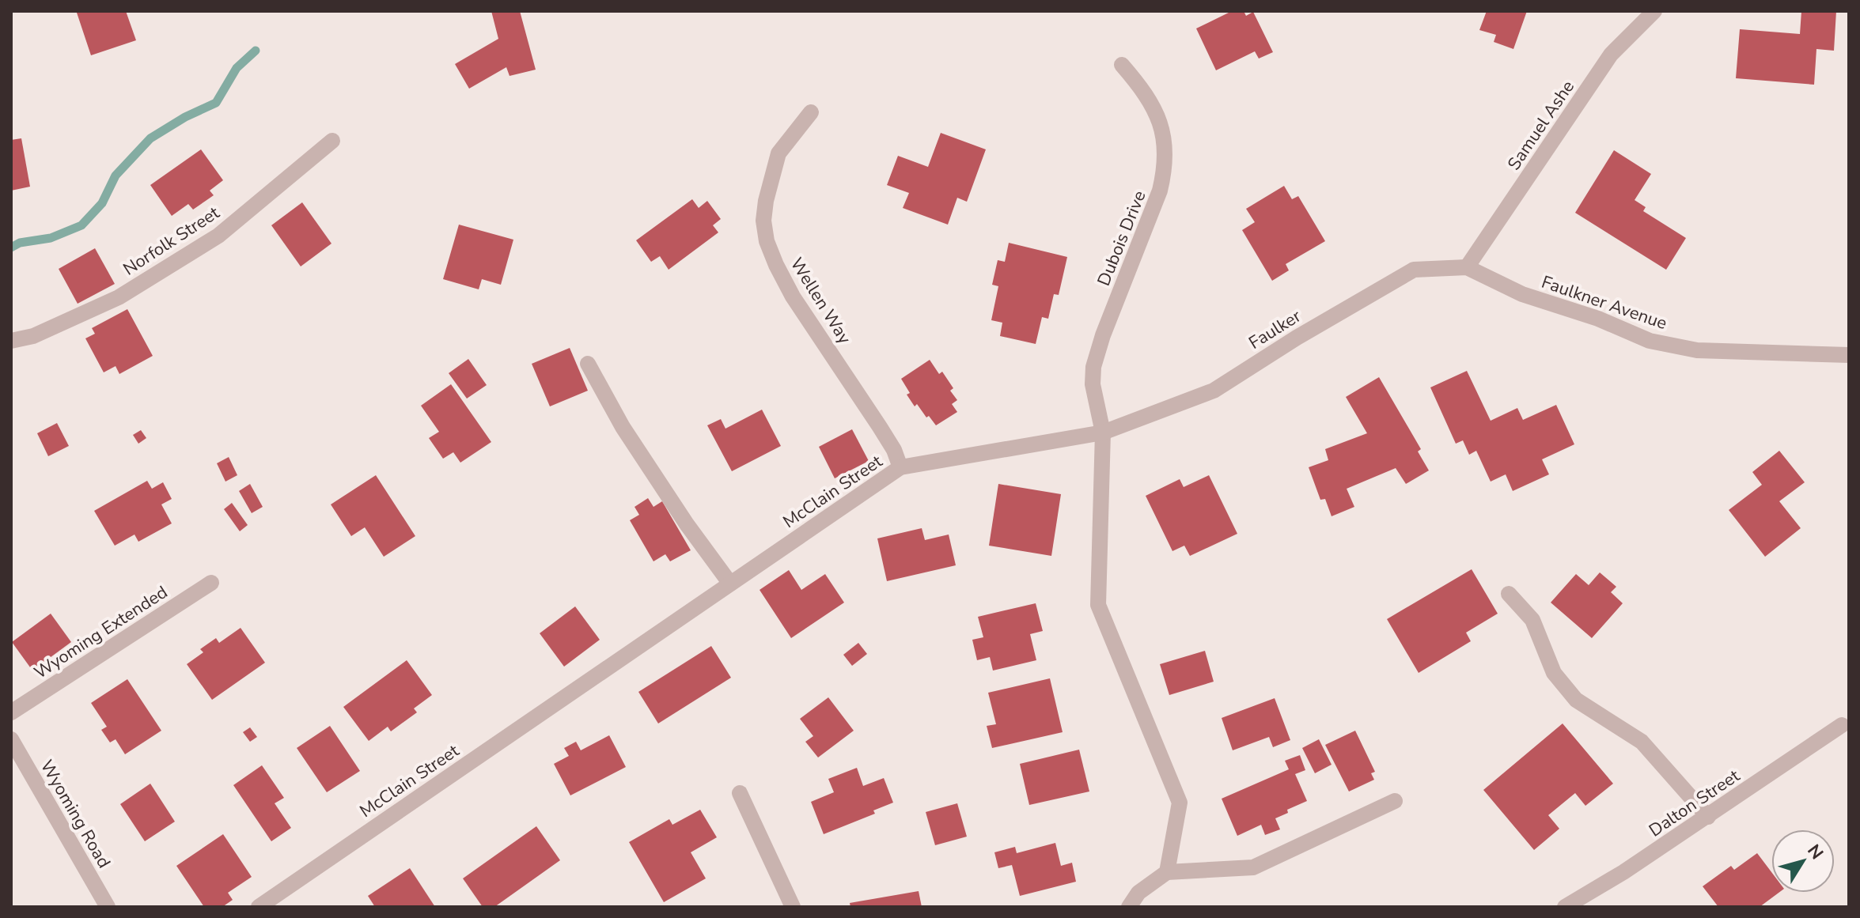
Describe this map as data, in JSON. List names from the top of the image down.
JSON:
{
  "streets": {
    "street": [
      "Samuel Ashe",
      "Dubois Drive",
      "Norfolk Street",
      "Wellen Way",
      "Faulkner Avenue",
      "Faulker",
      "McClain Street",
      "Wyoming Extended",
      "Dalton Street",
      "Wyoming Road"
    ]
  },
  "crossings": [
    ["Samuel Ashe", "Faulkner Avenue"],
    ["Samuel Ashe", "Faulker"],
    ["Dubois Drive", "Faulker"],
    ["Dubois Drive", "McClain Street"],
    ["Wellen Way", "McClain Street"],
    ["Faulkner Avenue", "Faulker"],
    ["Faulker", "McClain Street"]
  ],
  "north": "top right"
}
